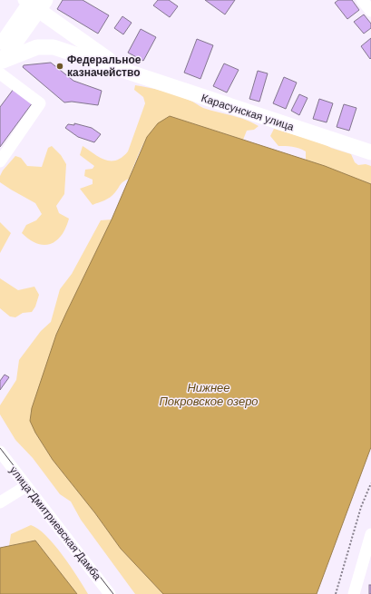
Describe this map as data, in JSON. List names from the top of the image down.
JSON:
{
  "streets": {
    "main road": ["Карасунская улица"],
    "street": ["улица Дмитриевская Дамба"]
  },
  "water": ["Нижнее Покровское озеро"],
  "places": ["Федеральное казначейство"]
}
